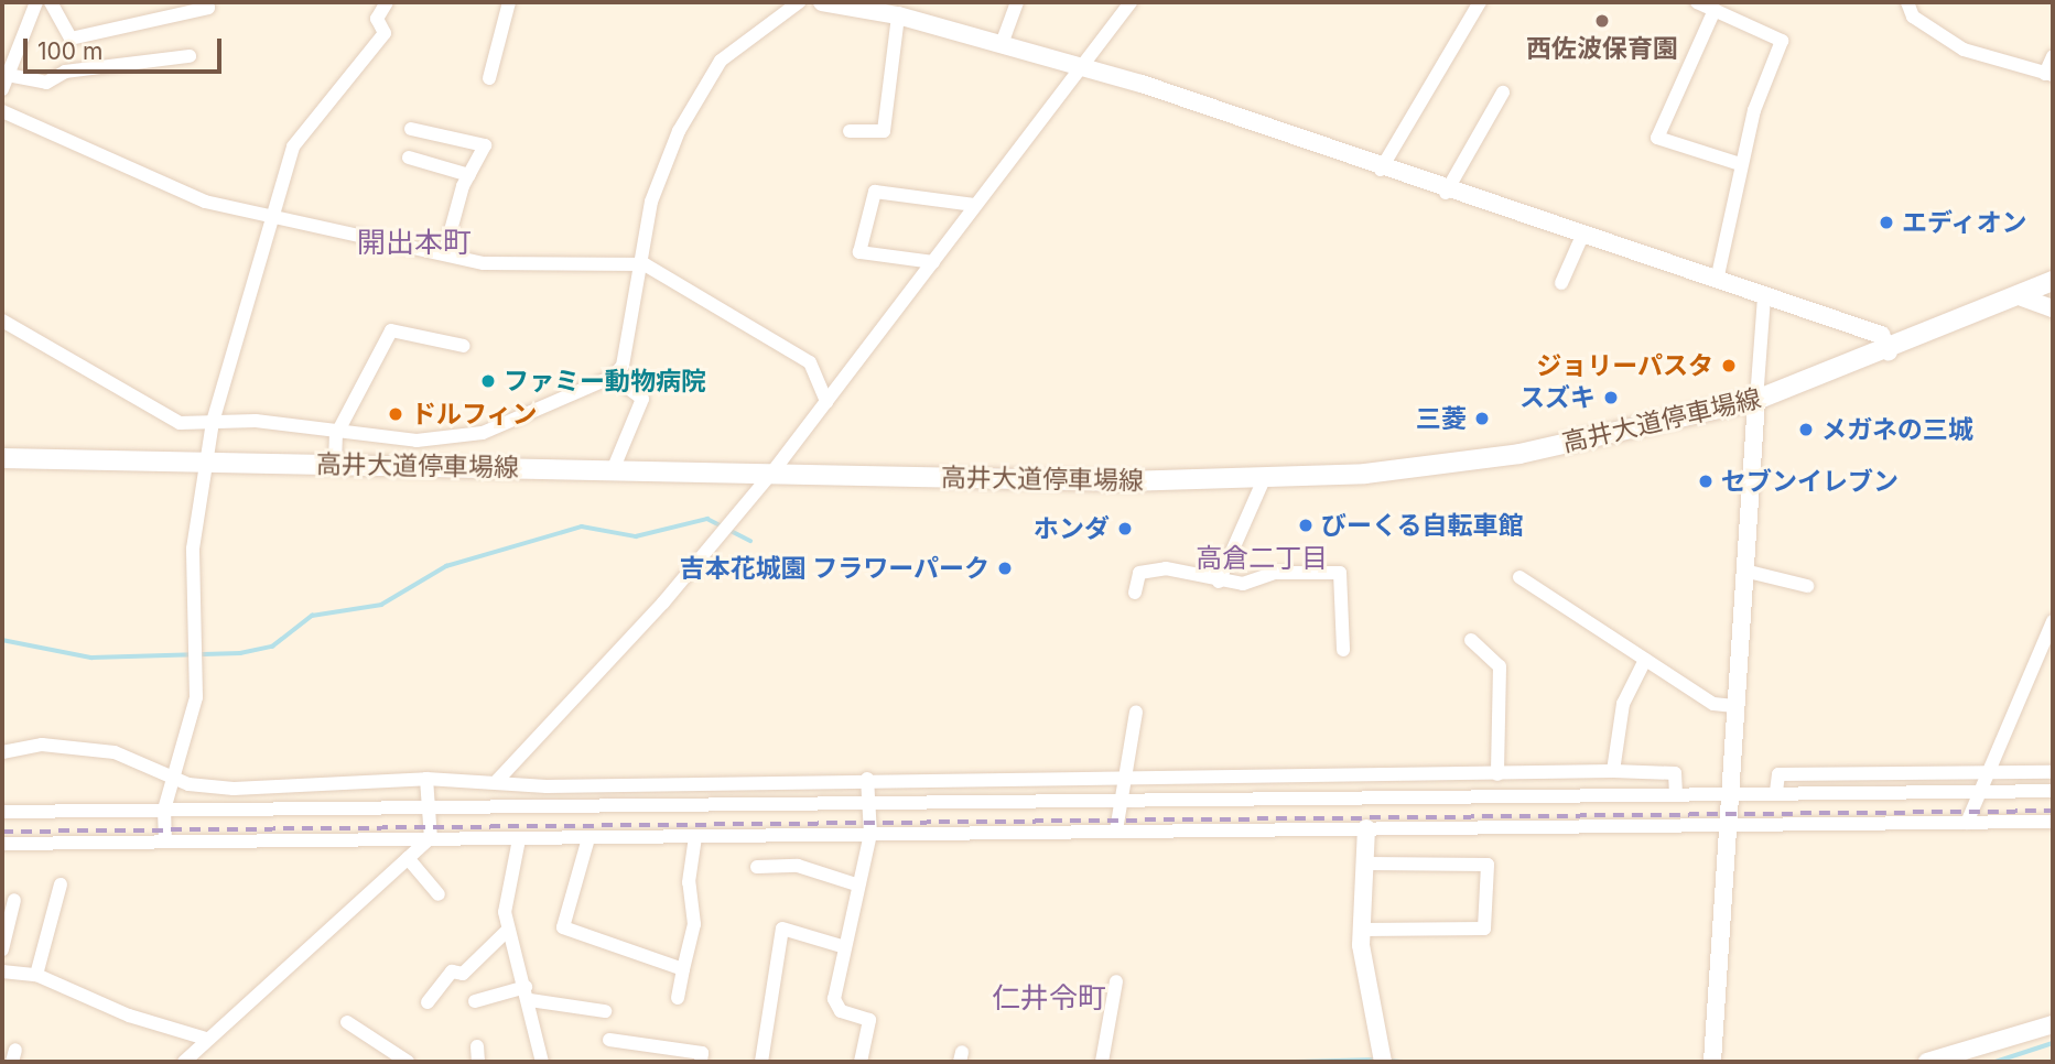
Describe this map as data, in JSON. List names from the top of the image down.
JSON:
{
  "streets": {
    "main road": ["高井大道停車場線"]
  },
  "districts": ["開出本町", "高倉二丁目", "仁井令町"],
  "places": [
    "西佐波保育園",
    "エディオン",
    "ジョリーパスタ",
    "ファミー動物病院",
    "スズキ",
    "ドルフィン",
    "三菱",
    "メガネの三城",
    "セブンイレブン",
    "びーくる自転車館",
    "ホンダ",
    "吉本花城園 フラワーパーク"
  ],
  "scale_bar": "100 m"
}
